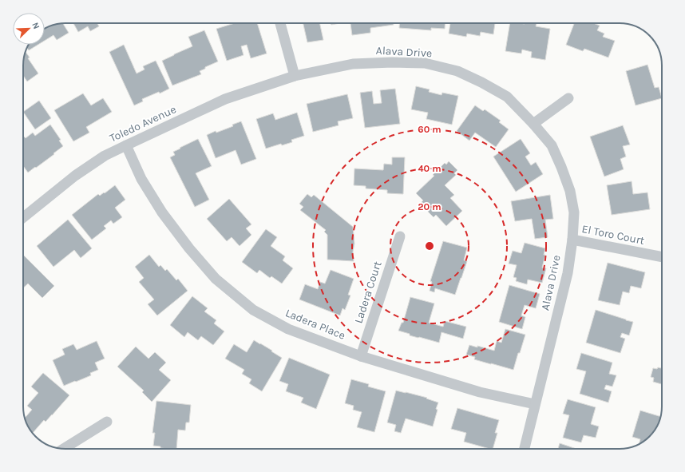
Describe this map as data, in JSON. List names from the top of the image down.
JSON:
{
  "streets": {
    "street": [
      "Alava Drive",
      "Toledo Avenue",
      "El Toro Court",
      "Ladera Court",
      "Ladera Place"
    ]
  },
  "crossings": [
    ["Alava Drive", "Toledo Avenue"],
    ["Alava Drive", "El Toro Court"],
    ["Alava Drive", "Ladera Place"],
    ["Toledo Avenue", "Ladera Place"],
    ["Ladera Court", "Ladera Place"]
  ],
  "north": "top right",
  "rings": ["60 m", "40 m", "20 m"]
}
